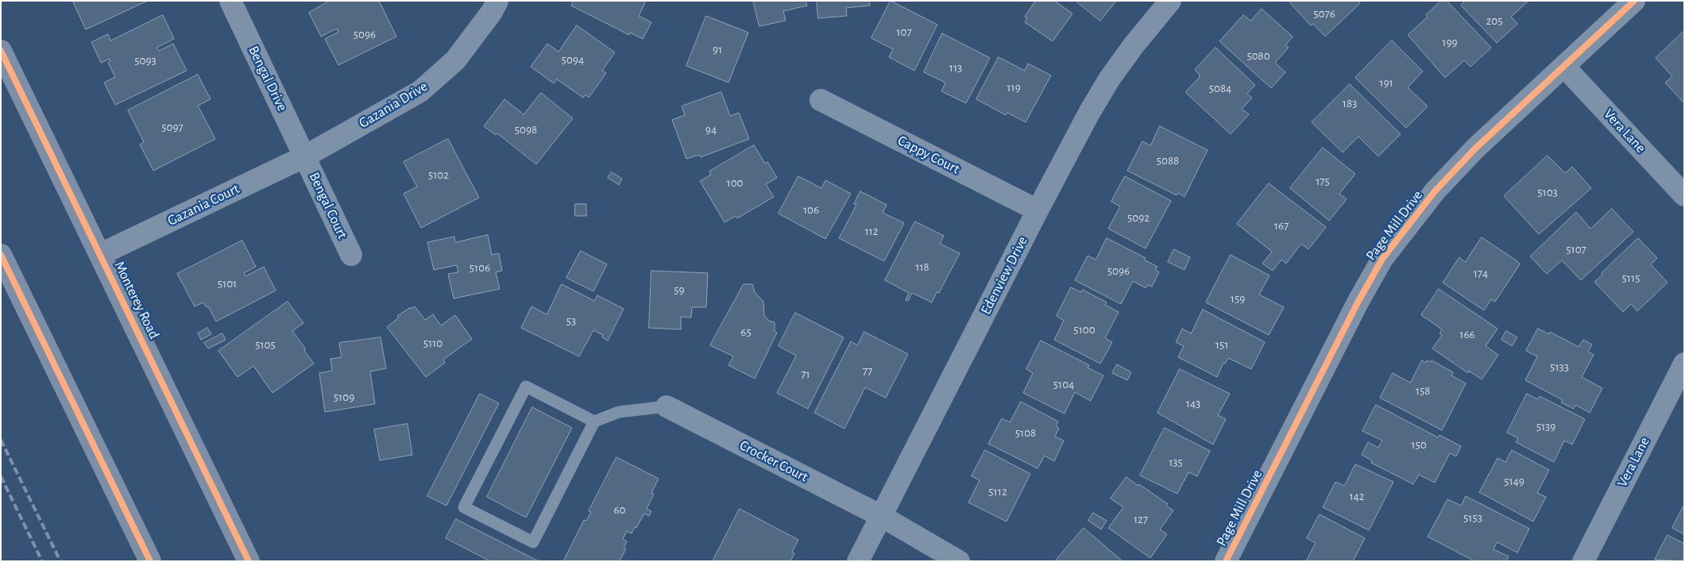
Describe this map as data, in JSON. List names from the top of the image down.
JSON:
{
  "streets": {
    "main road": ["Monterey Road"],
    "street": [
      "Bengal Drive",
      "Gazania Drive",
      "Vera Lane",
      "Cappy Court",
      "Gazania Court",
      "Bengal Court",
      "Page Mill Drive",
      "Edenview Drive",
      "Crocker Court"
    ]
  },
  "crossings": [
    ["Bengal Drive", "Gazania Drive"],
    ["Bengal Drive", "Gazania Court"],
    ["Bengal Drive", "Bengal Court"],
    ["Gazania Drive", "Gazania Court"],
    ["Gazania Drive", "Bengal Court"],
    ["Vera Lane", "Page Mill Drive"],
    ["Cappy Court", "Edenview Drive"],
    ["Gazania Court", "Bengal Court"],
    ["Gazania Court", "Monterey Road"],
    ["Edenview Drive", "Crocker Court"]
  ],
  "house_numbers": [
    "5076",
    "205",
    "107",
    "5096",
    "199",
    "91",
    "5080",
    "5094",
    "5093",
    "113",
    "191",
    "119",
    "5084",
    "183",
    "5097",
    "5098",
    "94",
    "5088",
    "5102",
    "175",
    "100",
    "5103",
    "106",
    "5092",
    "167",
    "112",
    "5107",
    "118",
    "5106",
    "5096",
    "174",
    "5115",
    "5101",
    "59",
    "159",
    "53",
    "5100",
    "65",
    "166",
    "5110",
    "5105",
    "151",
    "5133",
    "77",
    "71",
    "5104",
    "158",
    "5109",
    "143",
    "5139",
    "5108",
    "150",
    "135",
    "5149",
    "5112",
    "142",
    "60",
    "5153",
    "127"
  ]
}
